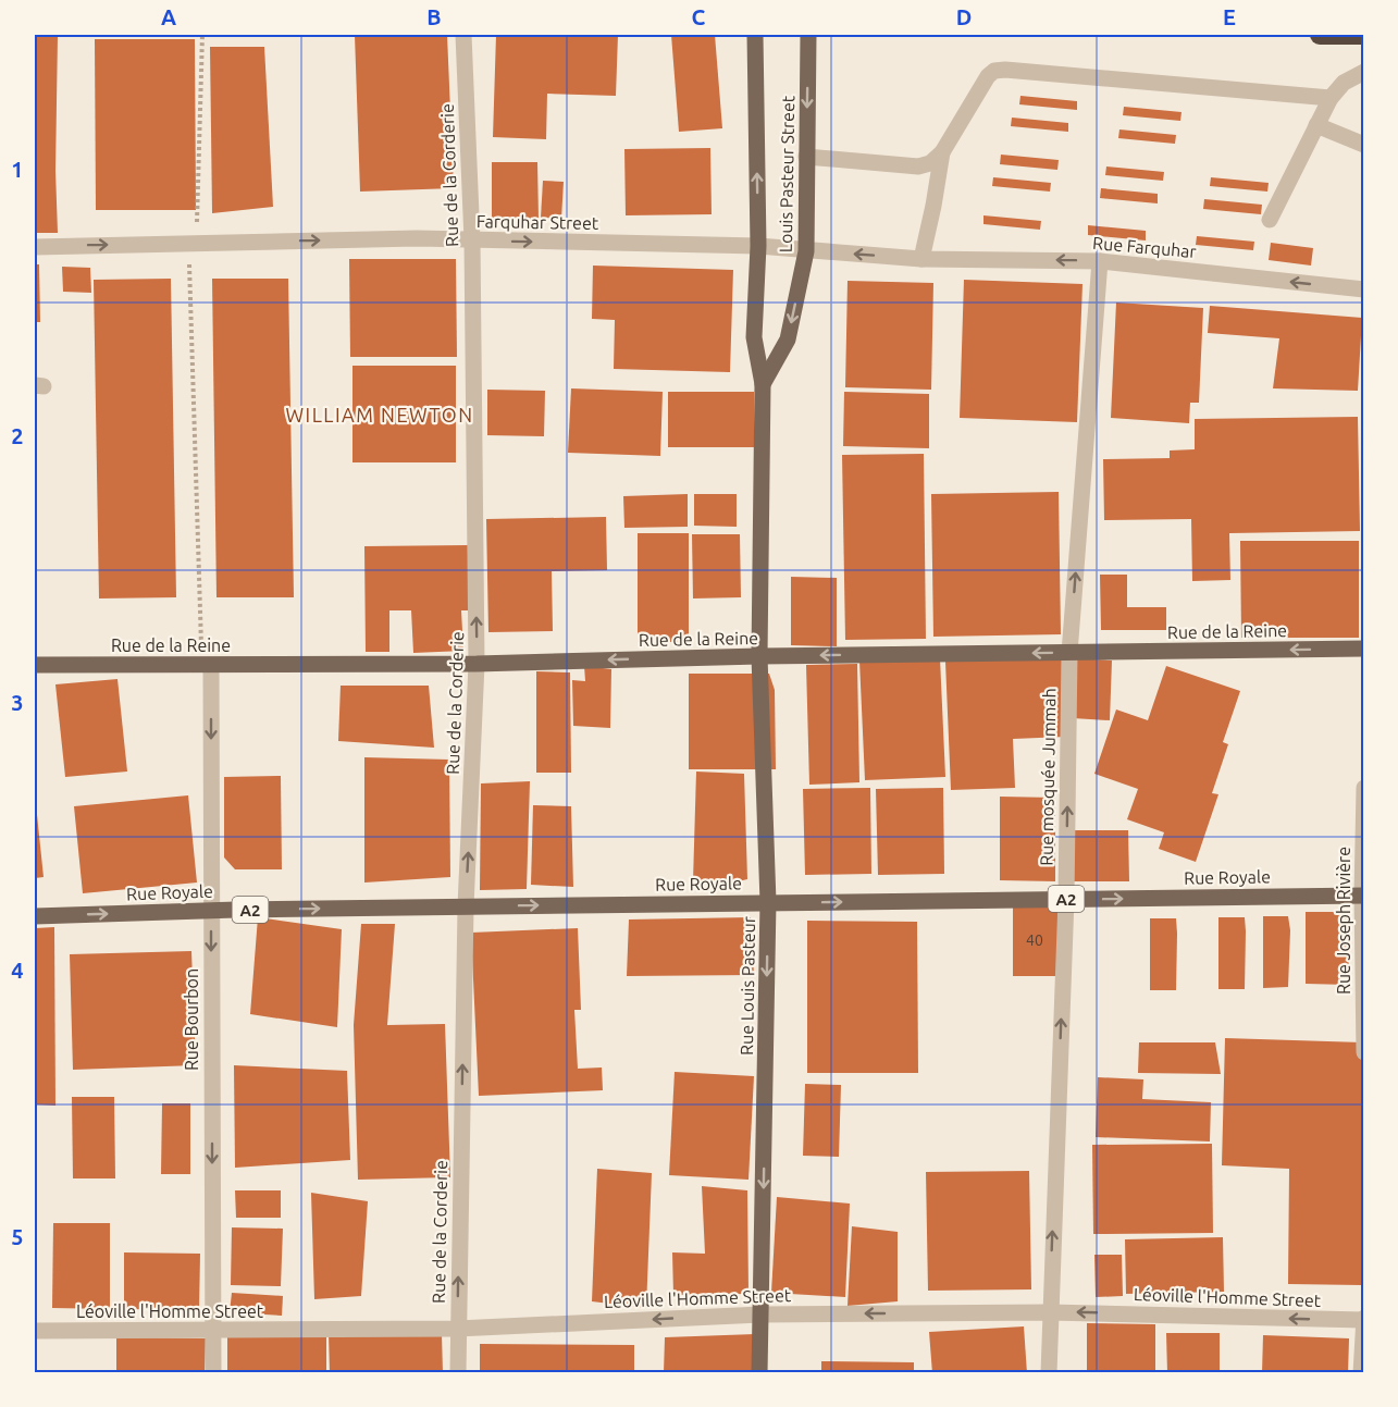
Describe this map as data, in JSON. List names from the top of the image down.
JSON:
{
  "streets": {
    "main road": [
      "Louis Pasteur Street",
      "Rue de la Reine",
      "Rue Royale",
      "A2",
      "Rue Louis Pasteur"
    ],
    "street": [
      "Rue de la Corderie",
      "Farquhar Street",
      "Rue Farquhar",
      "Rue mosquée Jummah",
      "Rue Joseph Rivière",
      "Rue Bourbon",
      "Léoville l'Homme Street"
    ]
  },
  "crossings": [
    ["Louis Pasteur Street", "Farquhar Street"],
    ["Louis Pasteur Street", "Rue Louis Pasteur"],
    ["Rue de la Corderie", "Farquhar Street"],
    ["Rue de la Corderie", "Rue de la Reine"],
    ["Rue de la Corderie", "Rue Royale"],
    ["Rue de la Corderie", "Léoville l'Homme Street"],
    ["Farquhar Street", "Rue Farquhar"],
    ["Rue Farquhar", "Rue mosquée Jummah"],
    ["Rue de la Reine", "Rue mosquée Jummah"],
    ["Rue de la Reine", "Rue Louis Pasteur"],
    ["Rue de la Reine", "Rue Bourbon"],
    ["Rue mosquée Jummah", "Rue Royale"],
    ["Rue mosquée Jummah", "Léoville l'Homme Street"],
    ["Rue Royale", "Rue Joseph Rivière"],
    ["Rue Royale", "Rue Louis Pasteur"],
    ["Rue Royale", "Rue Bourbon"],
    ["Rue Louis Pasteur", "Léoville l'Homme Street"],
    ["Rue Bourbon", "Léoville l'Homme Street"]
  ],
  "one_way": [
    "Rue de la Corderie",
    "Rue Farquhar",
    "Rue de la Reine",
    "Rue mosquée Jummah",
    "Rue Royale",
    "Rue Louis Pasteur",
    "Rue Bourbon",
    "Léoville l'Homme Street"
  ],
  "districts": ["WILLIAM NEWTON"],
  "house_numbers": ["40"],
  "grid": {
    "columns": [
      "A",
      "B",
      "C",
      "D",
      "E"
    ],
    "rows": [
      "1",
      "2",
      "3",
      "4",
      "5"
    ]
  }
}
